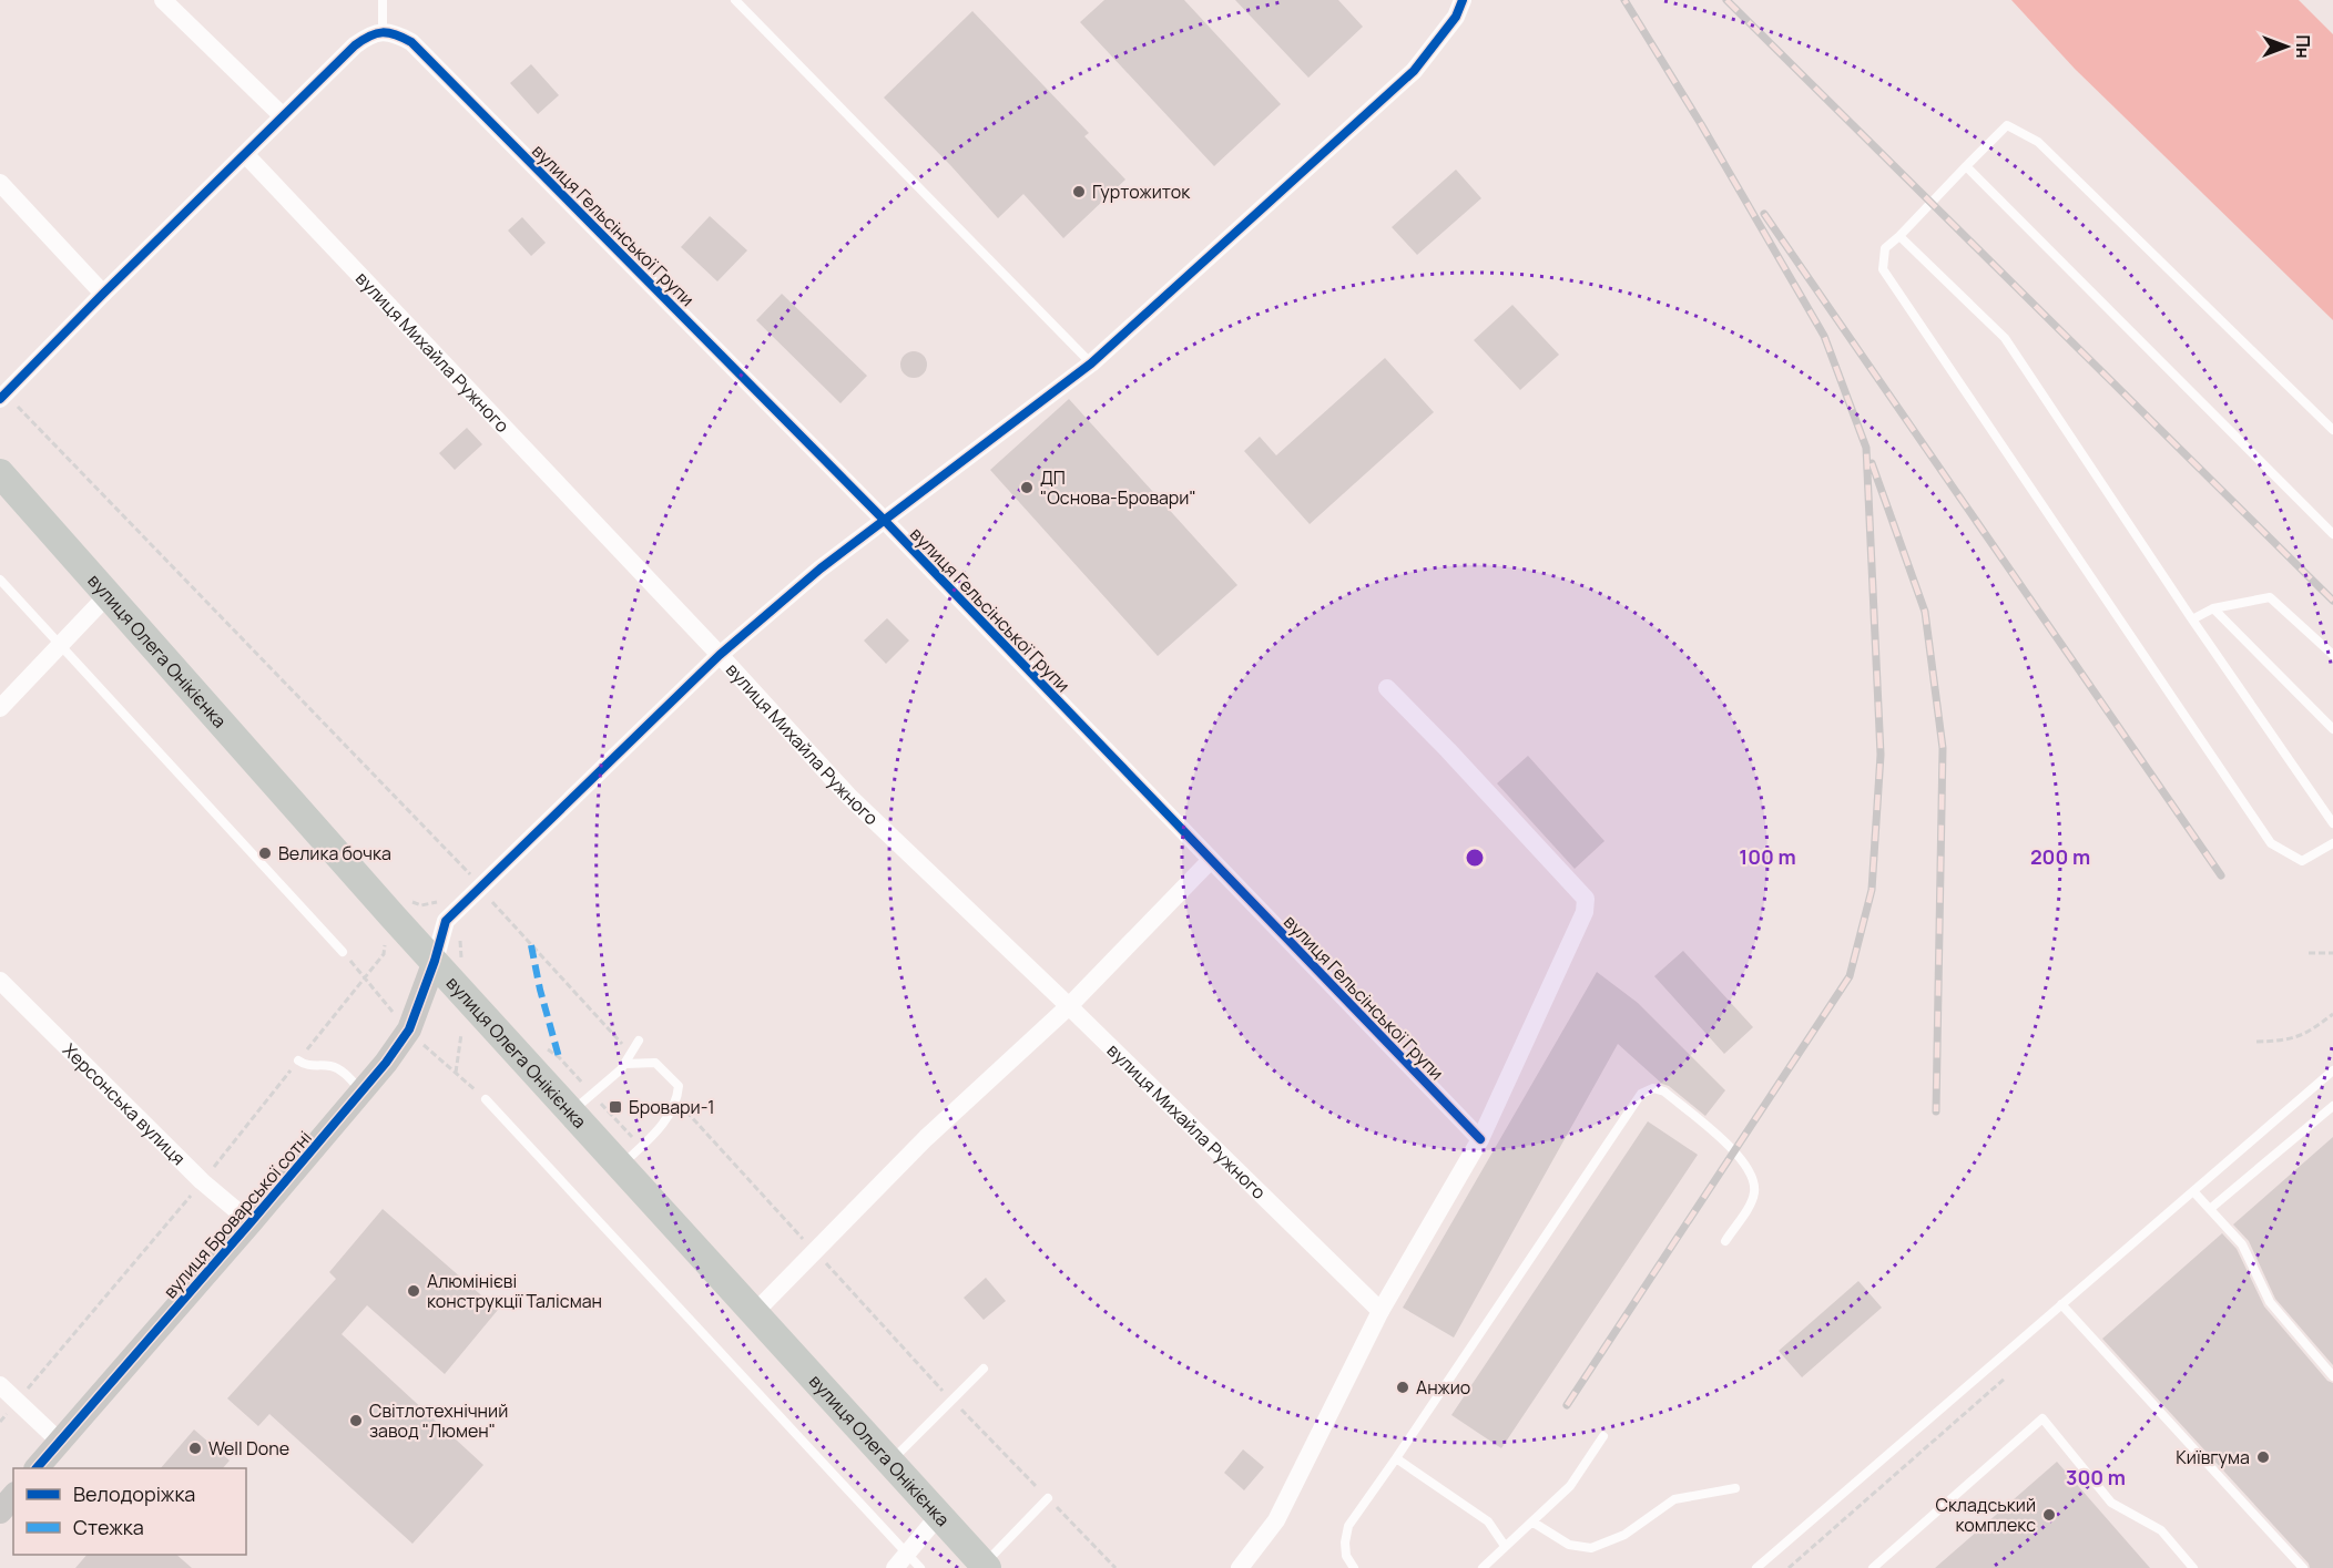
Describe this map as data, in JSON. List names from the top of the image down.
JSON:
{
  "streets": {
    "main road": ["вулиця Олега Онікієнка"],
    "street": [
      "вулиця Гельсінської Групи",
      "вулиця Михайла Ружного",
      "Херсонська вулиця",
      "вулиця Броварської сотні"
    ]
  },
  "crossings": [
    ["вулиця Олега Онікієнка", "вулиця Броварської сотні"],
    ["Херсонська вулиця", "вулиця Броварської сотні"]
  ],
  "places": {
    "other": [
      "Гуртожиток",
      "ДП \"Основа-Бровари\"",
      "Велика бочка",
      "Алюмінієві конструкції Талісман",
      "Анжио",
      "Світлотехнічний завод \"Люмен\"",
      "Well Done",
      "Київгума",
      "Складський комплекс"
    ],
    "transit": ["Бровари-1"]
  },
  "legend": ["Велодоріжка", "Стежка"],
  "north": "right",
  "rings": ["100 m", "200 m", "300 m"]
}
